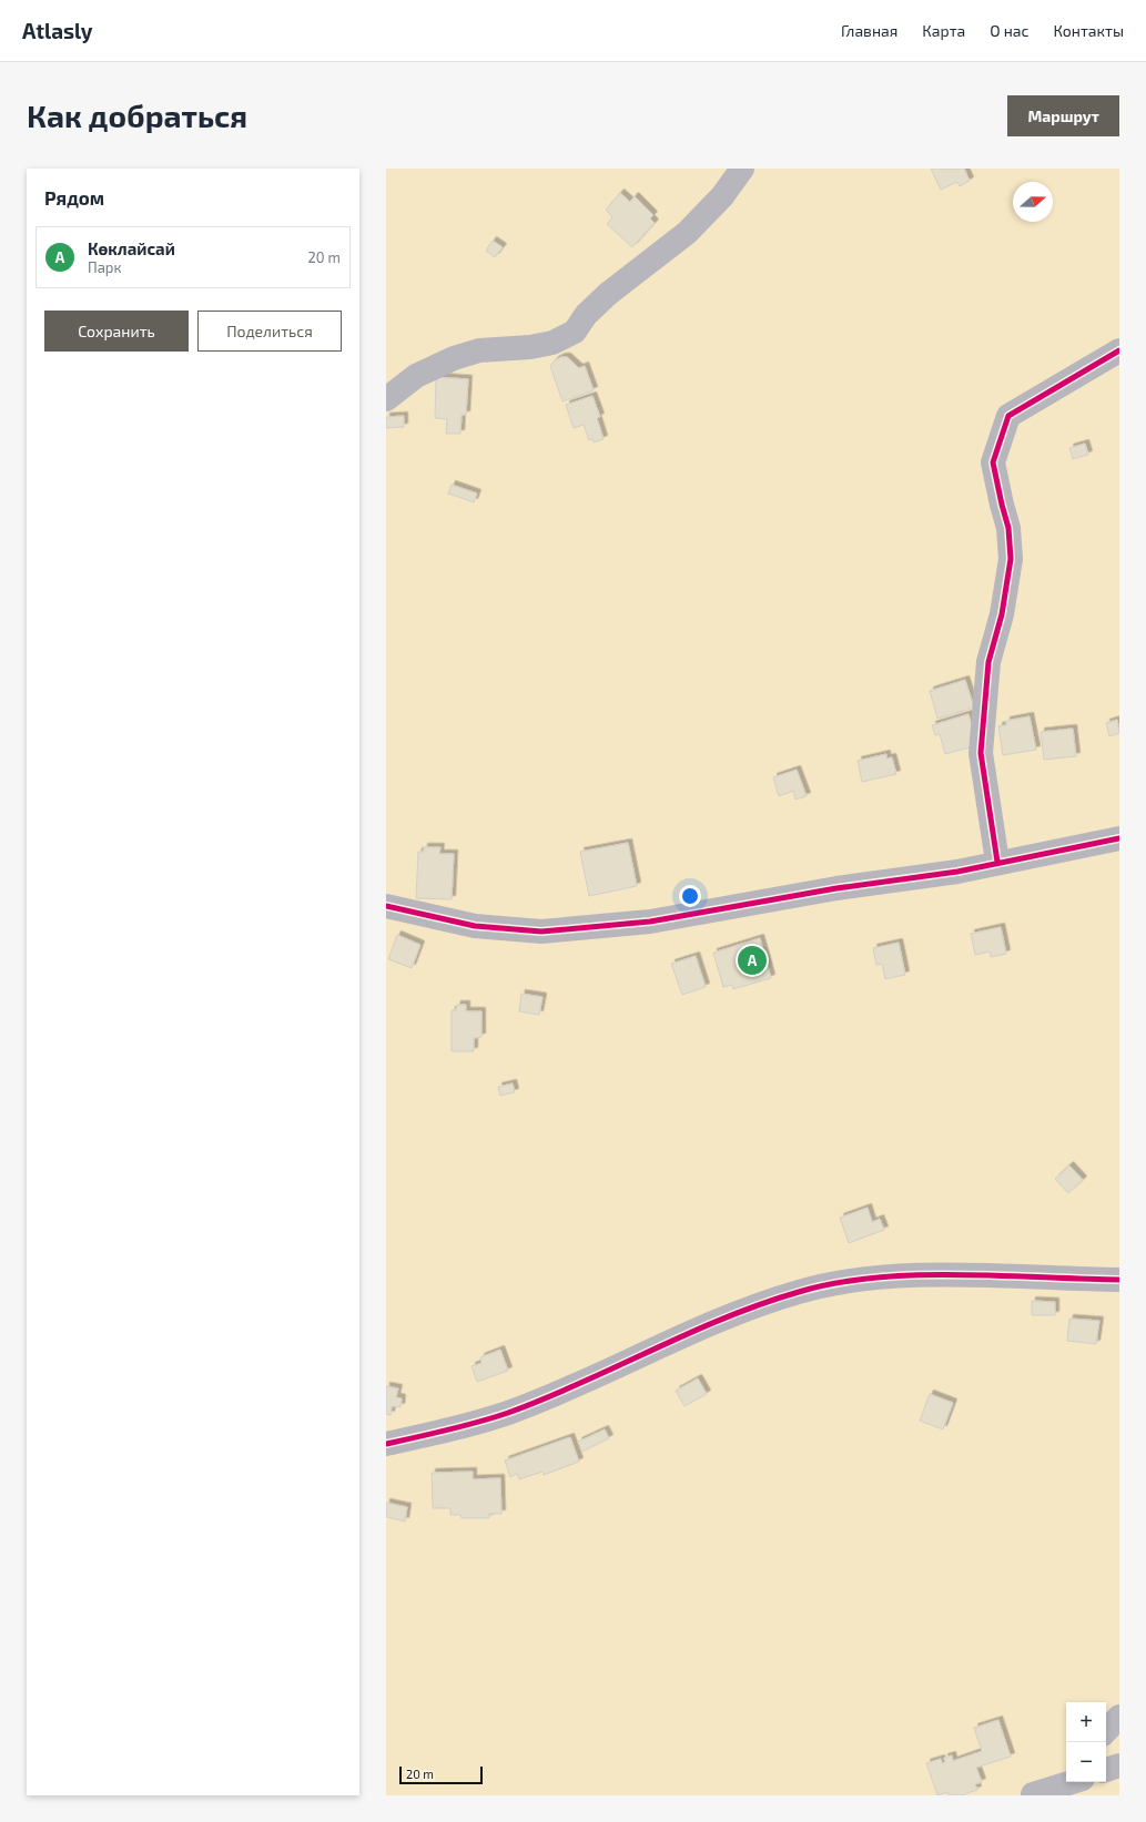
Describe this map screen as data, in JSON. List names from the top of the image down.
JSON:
{
  "scale_bar": "20 m",
  "north": "right",
  "page": {
    "header": "Atlasly",
    "nav": [
      "Главная",
      "Карта",
      "О нас",
      "Контакты"
    ],
    "buttons": [
      "Маршрут",
      ["Сохранить", "Поделиться"]
    ],
    "title": "Как добраться",
    "heading": "Рядом",
    "list": [
      {
        "mark": "A",
        "name": "Көклайсай",
        "note": "Парк",
        "value": "20 m"
      }
    ],
    "pins": "A",
    "map_buttons": ["+", "−"],
    "scale": "20 m"
  }
}
